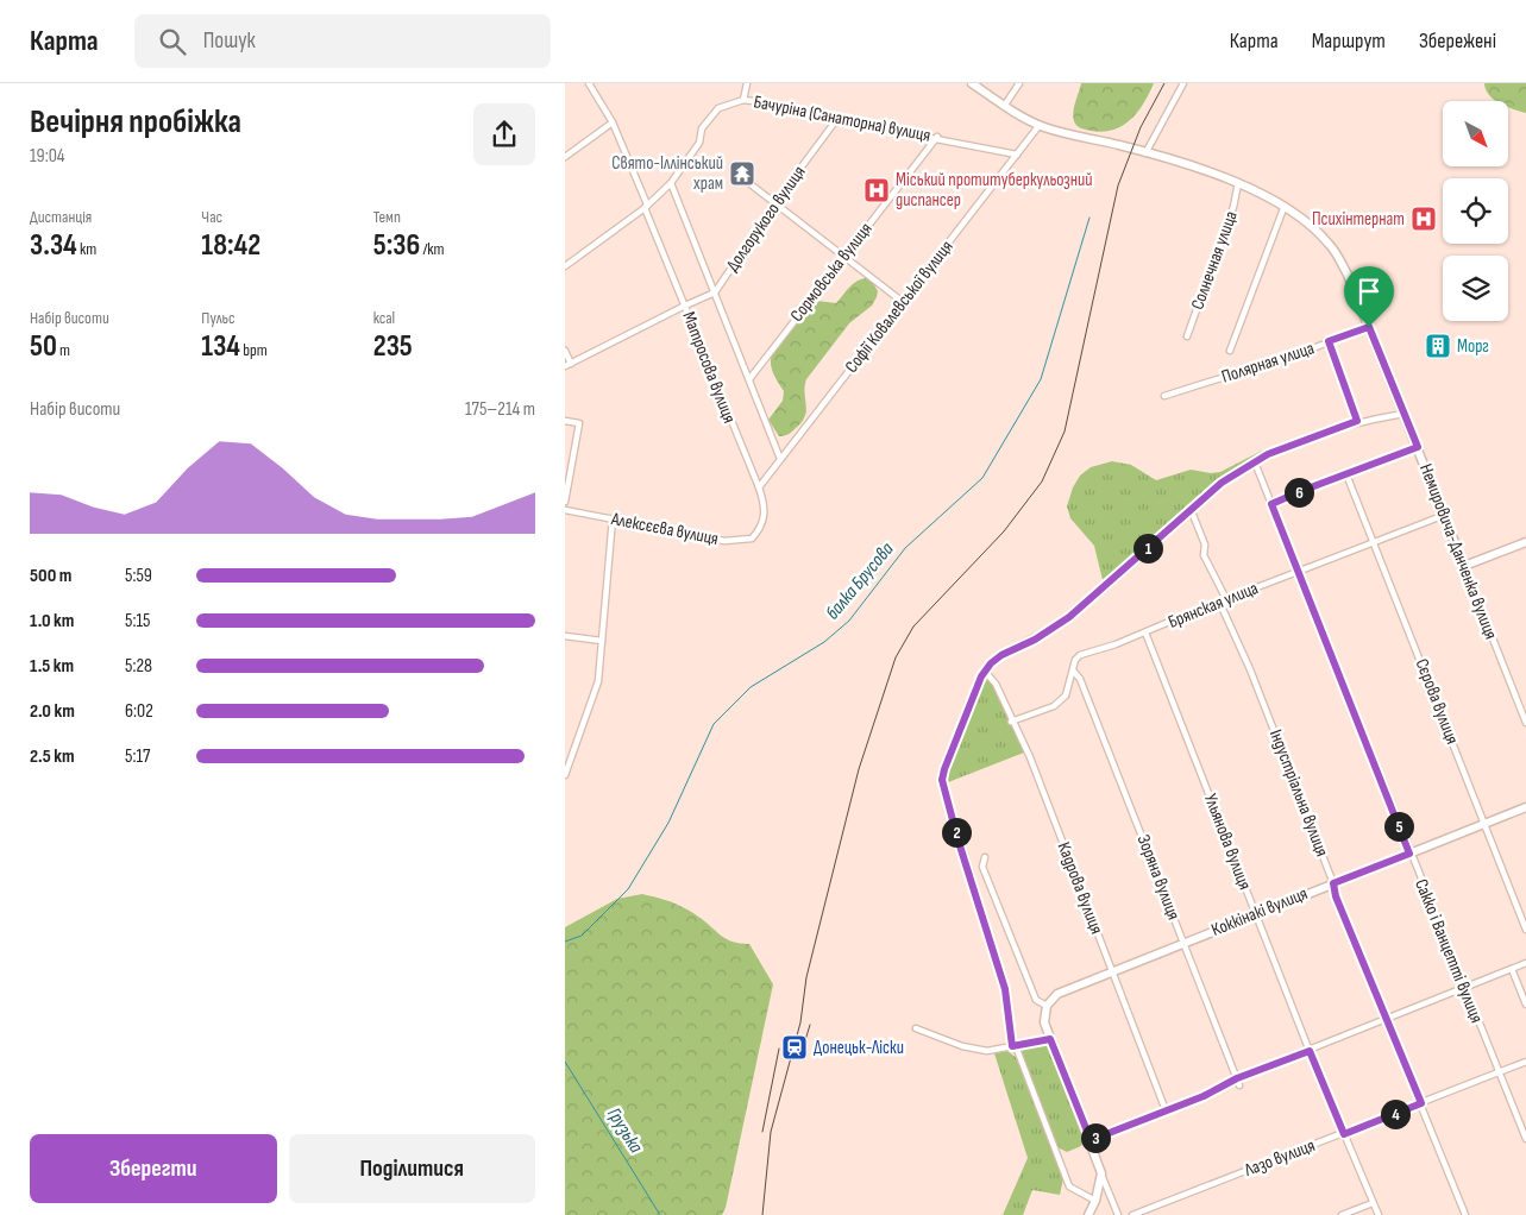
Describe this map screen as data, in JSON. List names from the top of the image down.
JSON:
{
  "streets": {
    "street": [
      "Бачуріна (Санаторна) вулиця",
      "Долгорукого вулиця",
      "Солнечная улица",
      "Сормовська вулиця",
      "Софії Ковалевської вулиця",
      "Полярная улица",
      "Матросова вулиця",
      "Алексєєва вулиця",
      "Немировича-Данченка вулиця",
      "Брянская улица",
      "Сєрова вулиця",
      "Індустріальна вулиця",
      "Ульянова вулиця",
      "Зоряна вулиця",
      "Кадрова вулиця",
      "Коккінакі вулиця",
      "Сакко і Ванцетті вулиця",
      "Лазо вулиця"
    ]
  },
  "crossings": [
    ["Бачуріна (Санаторна) вулиця", "Долгорукого вулиця"],
    ["Бачуріна (Санаторна) вулиця", "Сормовська вулиця"],
    ["Бачуріна (Санаторна) вулиця", "Софії Ковалевської вулиця"],
    ["Бачуріна (Санаторна) вулиця", "Матросова вулиця"],
    ["Долгорукого вулиця", "Матросова вулиця"],
    ["Солнечная улица", "Немировича-Данченка вулиця"],
    ["Сормовська вулиця", "Матросова вулиця"],
    ["Софії Ковалевської вулиця", "Матросова вулиця"],
    ["Софії Ковалевської вулиця", "Немировича-Данченка вулиця"],
    ["Полярная улица", "Немировича-Данченка вулиця"],
    ["Матросова вулиця", "Алексєєва вулиця"],
    ["Немировича-Данченка вулиця", "Брянская улица"],
    ["Брянская улица", "Сєрова вулиця"],
    ["Брянская улица", "Індустріальна вулиця"],
    ["Брянская улица", "Ульянова вулиця"],
    ["Брянская улица", "Зоряна вулиця"],
    ["Брянская улица", "Кадрова вулиця"],
    ["Брянская улица", "Сакко і Ванцетті вулиця"],
    ["Сєрова вулиця", "Коккінакі вулиця"],
    ["Індустріальна вулиця", "Коккінакі вулиця"],
    ["Індустріальна вулиця", "Лазо вулиця"],
    ["Ульянова вулиця", "Коккінакі вулиця"],
    ["Ульянова вулиця", "Лазо вулиця"],
    ["Зоряна вулиця", "Коккінакі вулиця"],
    ["Кадрова вулиця", "Коккінакі вулиця"],
    ["Коккінакі вулиця", "Сакко і Ванцетті вулиця"],
    ["Сакко і Ванцетті вулиця", "Лазо вулиця"]
  ],
  "water": ["балка Брусова", "Грузька"],
  "places": {
    "temple": ["Свято-Іллінський храм"],
    "hospital": ["Міський протитуберкульозний диспансер", "Психінтернат"],
    "building": ["Морг"],
    "station": ["Донецьк-Ліски"]
  },
  "north": "bottom right",
  "page": {
    "header": "Карта",
    "search": "Пошук",
    "nav": ["Карта", "Маршрут", "Збережені"],
    "heading": ["Вечірня пробіжка", "19:04"],
    "stats": [
      ["Дистанція", "3.34 km"],
      ["Час", "18:42"],
      ["Темп", "5:36 /km"],
      ["Набір висоти", "50 m"],
      ["Пульс", "134 bpm"],
      ["kcal", "235"]
    ],
    "chart": ["Набір висоти", "175–214 m"],
    "pins": [
      "6",
      "1",
      "5",
      "2",
      "4",
      "3"
    ],
    "list": [
      {
        "name": "500 m",
        "note": "5:59"
      },
      {
        "name": "1.0 km",
        "note": "5:15"
      },
      {
        "name": "1.5 km",
        "note": "5:28"
      },
      {
        "name": "2.0 km",
        "note": "6:02"
      },
      {
        "name": "2.5 km",
        "note": "5:17"
      }
    ],
    "buttons": ["Зберегти", "Поділитися"]
  }
}
